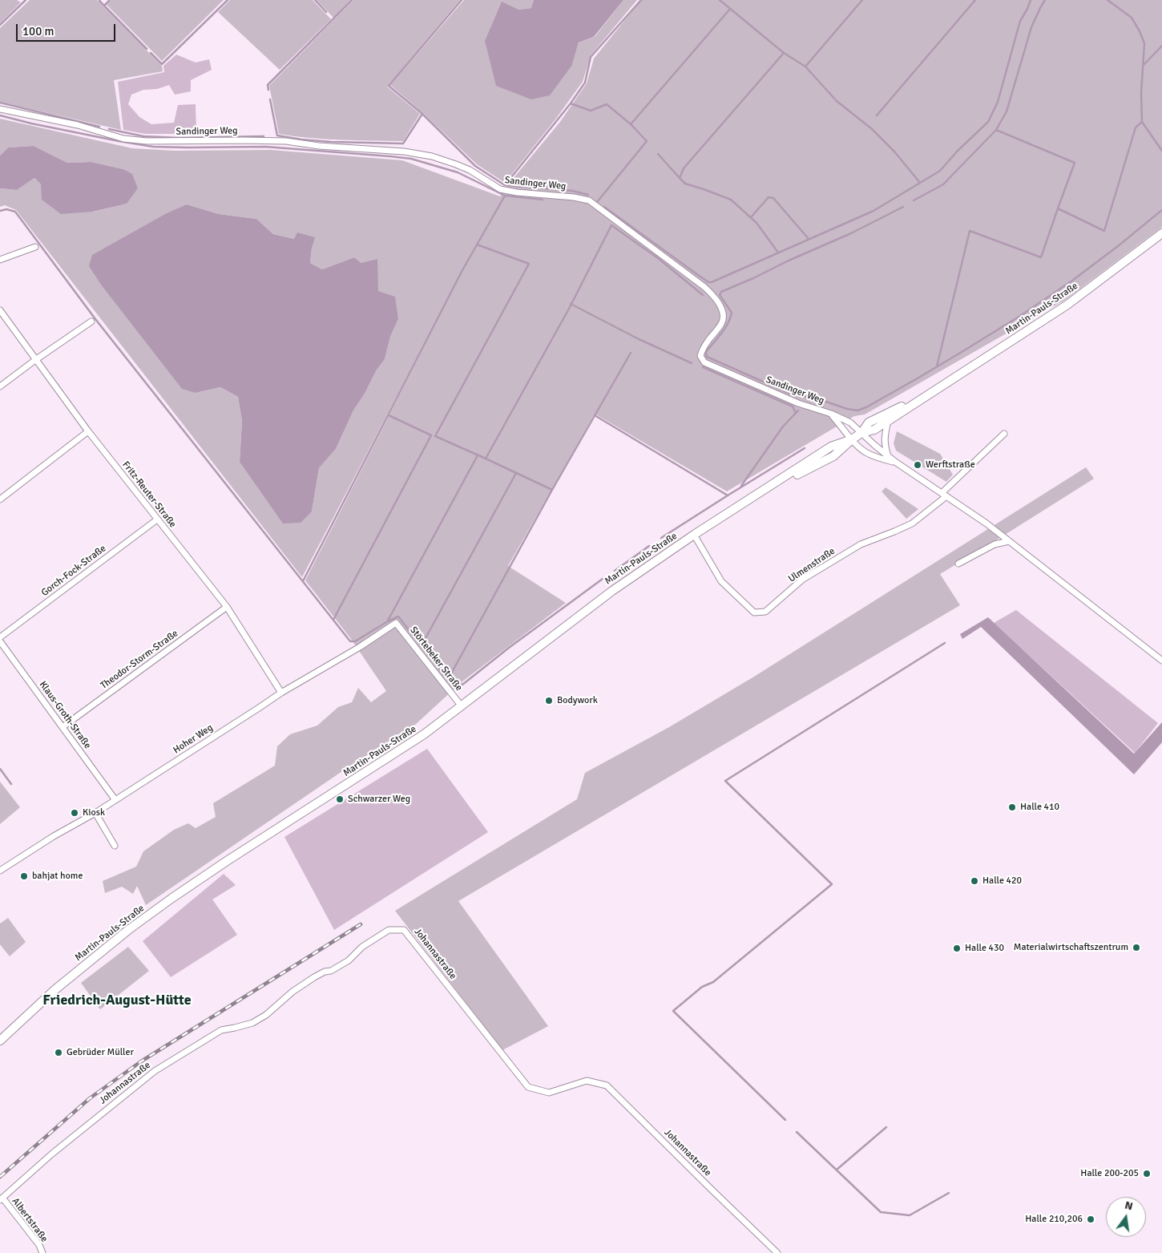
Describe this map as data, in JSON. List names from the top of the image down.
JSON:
{
  "streets": {
    "street": [
      "Sandinger Weg",
      "Martin-Pauls-Straße",
      "Fritz-Reuter-Straße",
      "Ulmenstraße",
      "Gorch-Fock-Straße",
      "Störtebeker Straße",
      "Theodor-Storm-Straße",
      "Klaus-Groth-Straße",
      "Hoher Weg",
      "Johannastraße",
      "Albertstraße"
    ]
  },
  "crossings": [
    ["Sandinger Weg", "Martin-Pauls-Straße"],
    ["Martin-Pauls-Straße", "Ulmenstraße"],
    ["Martin-Pauls-Straße", "Störtebeker Straße"],
    ["Fritz-Reuter-Straße", "Gorch-Fock-Straße"],
    ["Fritz-Reuter-Straße", "Theodor-Storm-Straße"],
    ["Fritz-Reuter-Straße", "Hoher Weg"],
    ["Störtebeker Straße", "Hoher Weg"],
    ["Theodor-Storm-Straße", "Klaus-Groth-Straße"],
    ["Klaus-Groth-Straße", "Hoher Weg"],
    ["Johannastraße", "Albertstraße"]
  ],
  "districts": ["Friedrich-August-Hütte"],
  "places": [
    "Werftstraße",
    "Bodywork",
    "Schwarzer Weg",
    "Halle 410",
    "Kiosk",
    "bahjat home",
    "Halle 420",
    "Materialwirtschaftszentrum",
    "Halle 430",
    "Gebrüder Müller",
    "Halle 200-205",
    "Halle 210,206"
  ],
  "scale_bar": "100 m",
  "north": "top"
}
